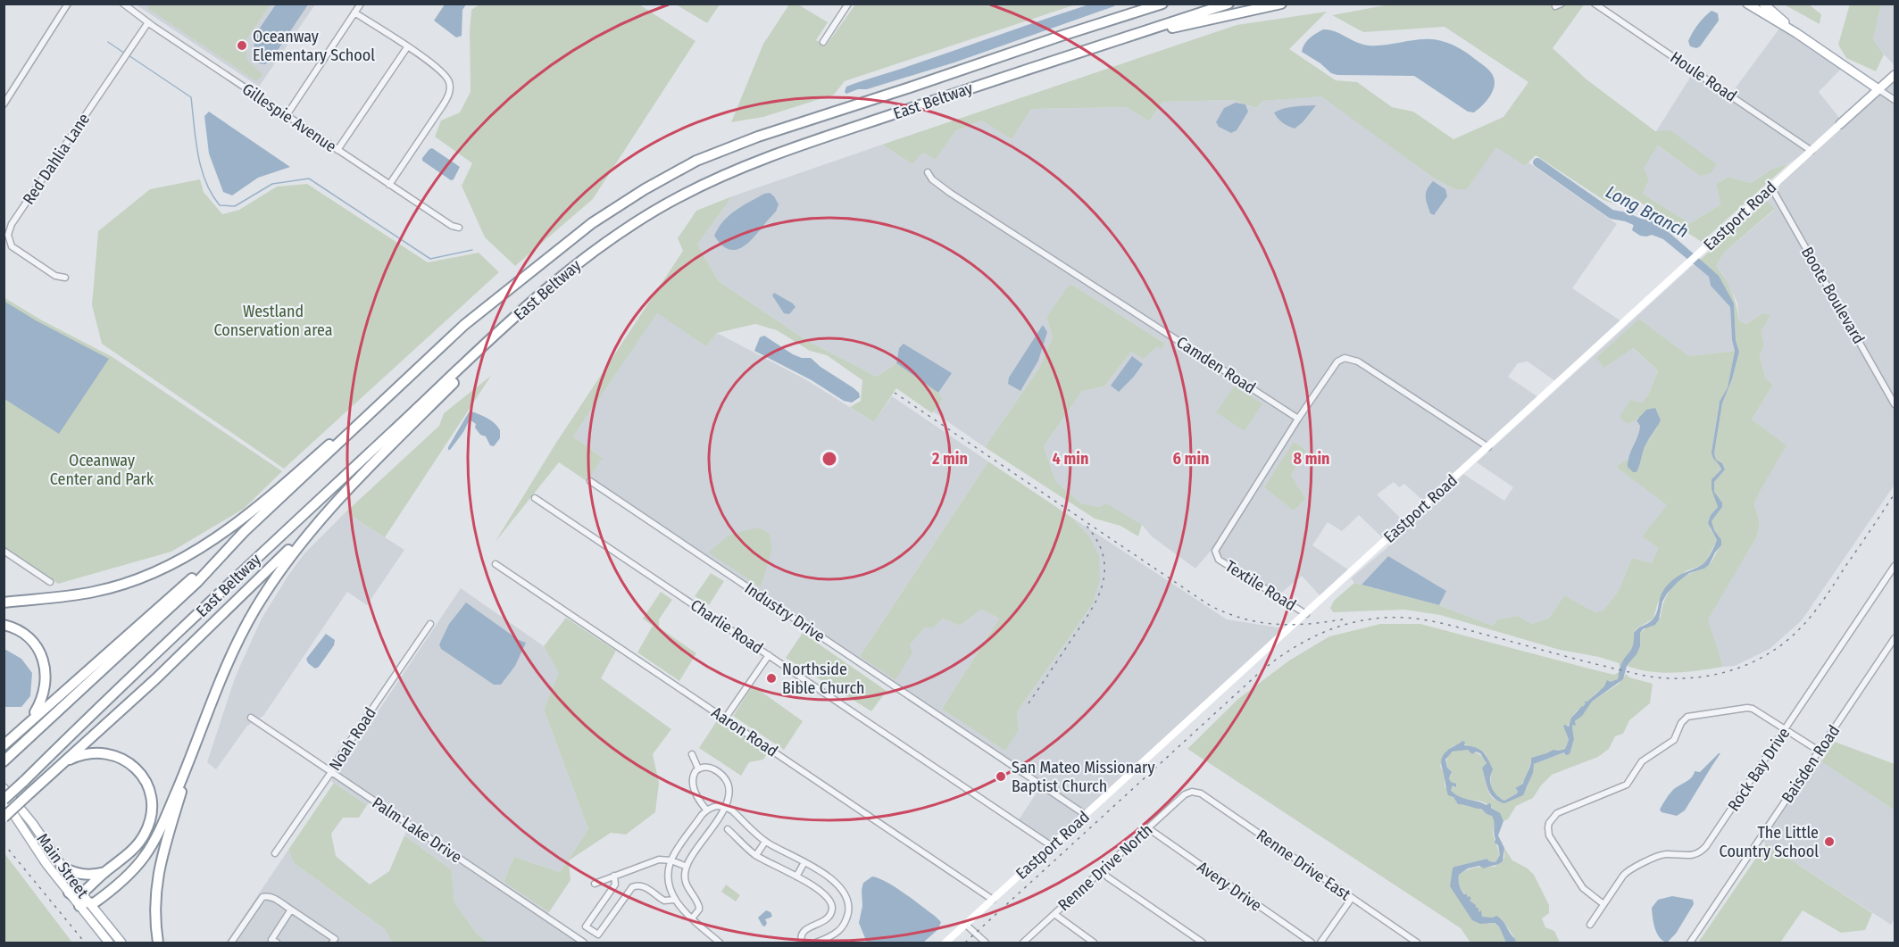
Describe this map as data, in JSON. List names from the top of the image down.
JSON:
{
  "streets": {
    "highway": ["East Beltway"],
    "main road": ["Eastport Road", "Main Street"],
    "street": [
      "Houle Road",
      "Gillespie Avenue",
      "Red Dahlia Lane",
      "Boote Boulevard",
      "Camden Road",
      "Textile Road",
      "Industry Drive",
      "Charlie Road",
      "Aaron Road",
      "Noah Road",
      "Baisden Road",
      "Rock Bay Drive",
      "Palm Lake Drive",
      "Renne Drive East",
      "Renne Drive North",
      "Avery Drive"
    ]
  },
  "crossings": [
    ["Houle Road", "Eastport Road"],
    ["East Beltway", "Main Street"],
    ["Gillespie Avenue", "Red Dahlia Lane"],
    ["Eastport Road", "Boote Boulevard"],
    ["Eastport Road", "Textile Road"],
    ["Eastport Road", "Industry Drive"],
    ["Eastport Road", "Charlie Road"],
    ["Eastport Road", "Aaron Road"],
    ["Camden Road", "Textile Road"],
    ["Noah Road", "Palm Lake Drive"],
    ["Renne Drive East", "Renne Drive North"],
    ["Renne Drive North", "Avery Drive"]
  ],
  "water": ["Long Branch"],
  "parks": ["Westland Conservation area", "Oceanway Center and Park"],
  "places": [
    "Oceanway Elementary School",
    "Northside Bible Church",
    "San Mateo Missionary Baptist Church",
    "The Little Country School"
  ],
  "rings": [
    "2 min",
    "4 min",
    "6 min",
    "8 min"
  ]
}
